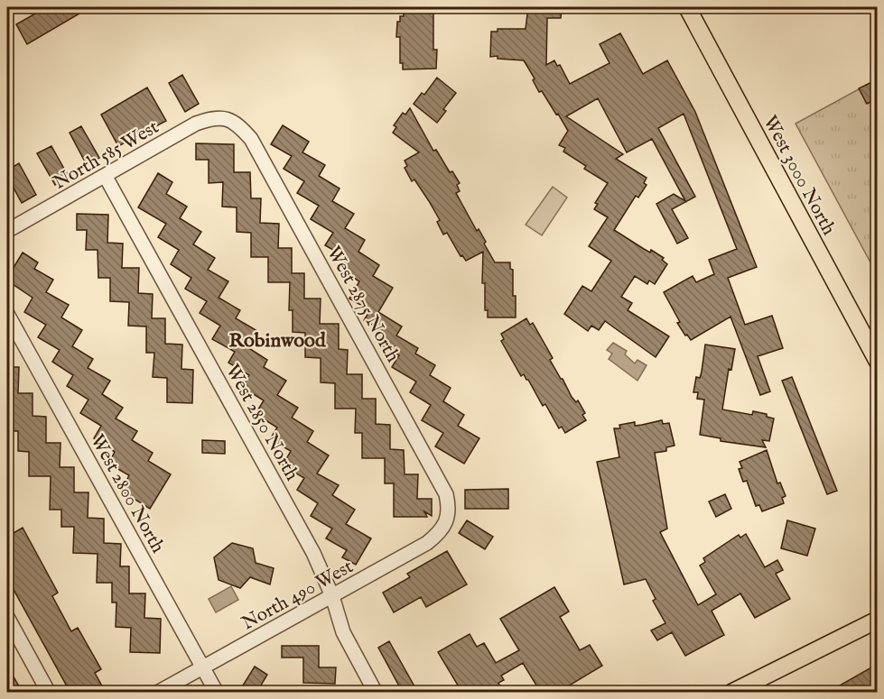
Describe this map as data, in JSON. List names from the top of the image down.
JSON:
{
  "streets": {
    "main road": ["West 3000 North"],
    "street": [
      "North 585 West",
      "West 2875 North",
      "West 2850 North",
      "West 2800 North",
      "North 490 West"
    ]
  },
  "crossings": [
    ["North 585 West", "West 2875 North"],
    ["North 585 West", "West 2850 North"],
    ["West 2875 North", "North 490 West"],
    ["West 2850 North", "North 490 West"],
    ["West 2800 North", "North 490 West"]
  ],
  "districts": ["Robinwood"]
}
